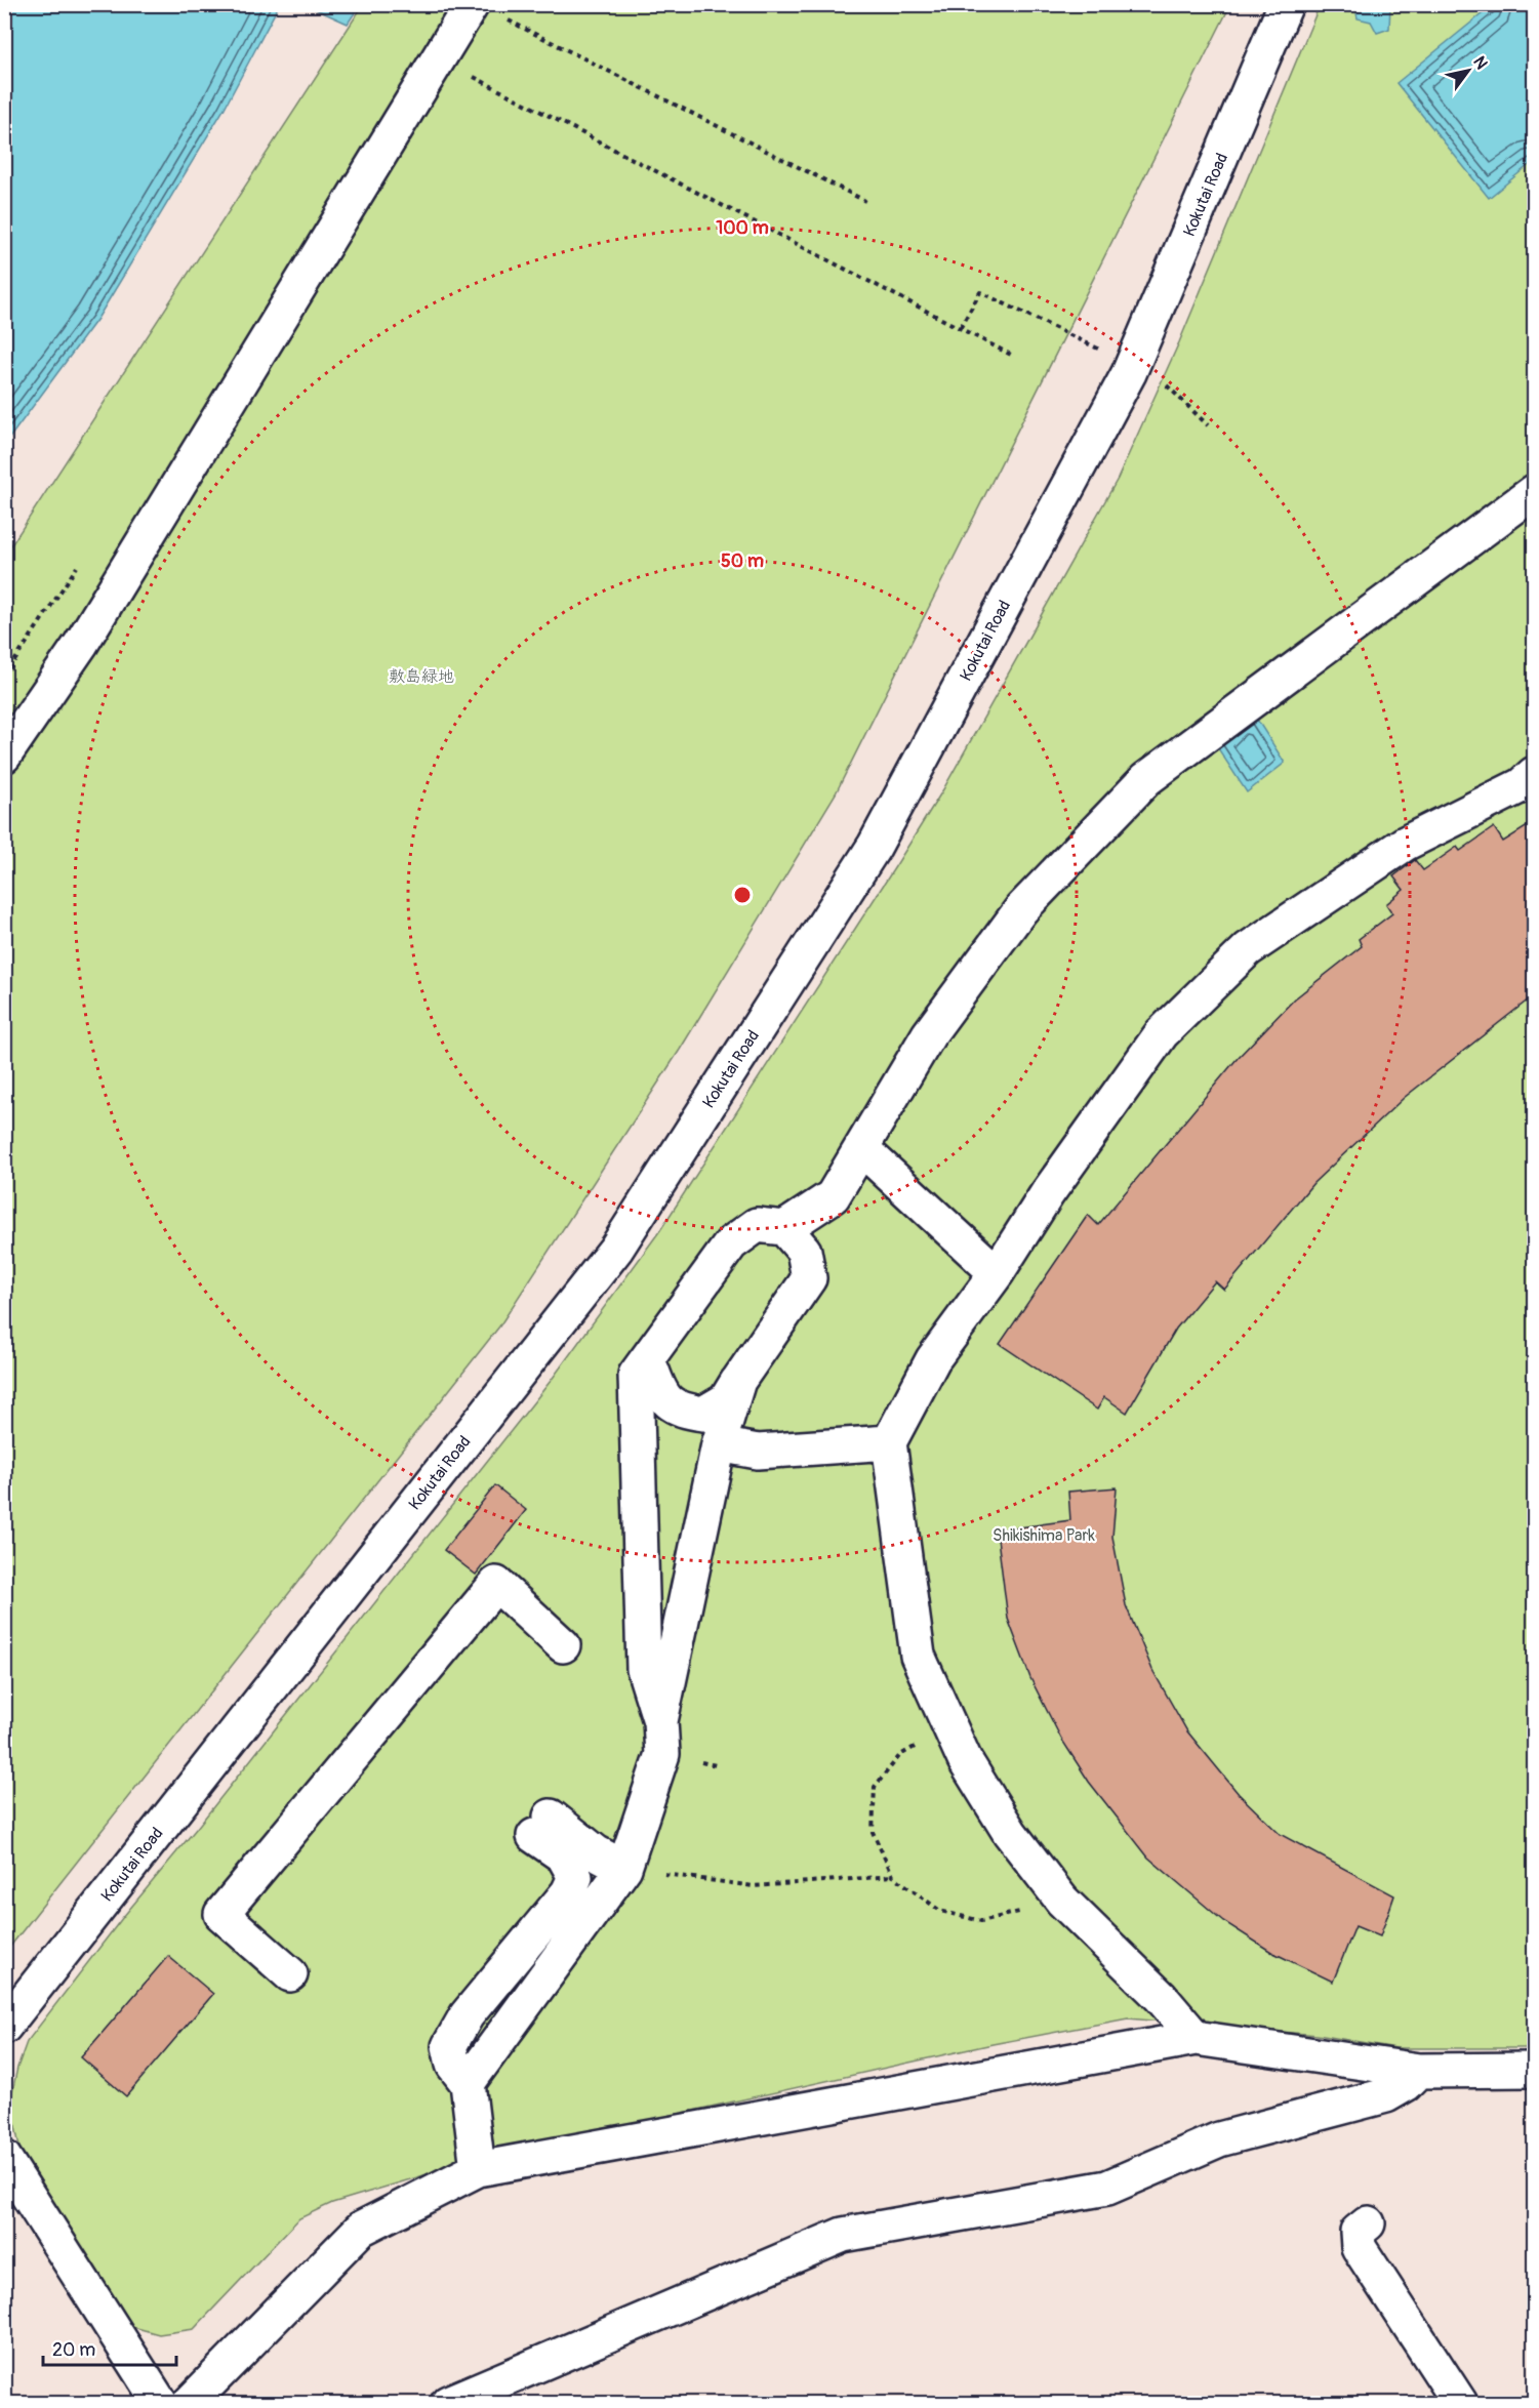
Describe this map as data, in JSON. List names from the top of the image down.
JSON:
{
  "streets": {
    "street": ["Kokutai Road"]
  },
  "parks": ["敷島緑地", "Shikishima Park"],
  "scale_bar": "20 m",
  "north": "top right",
  "rings": ["100 m", "50 m"]
}
